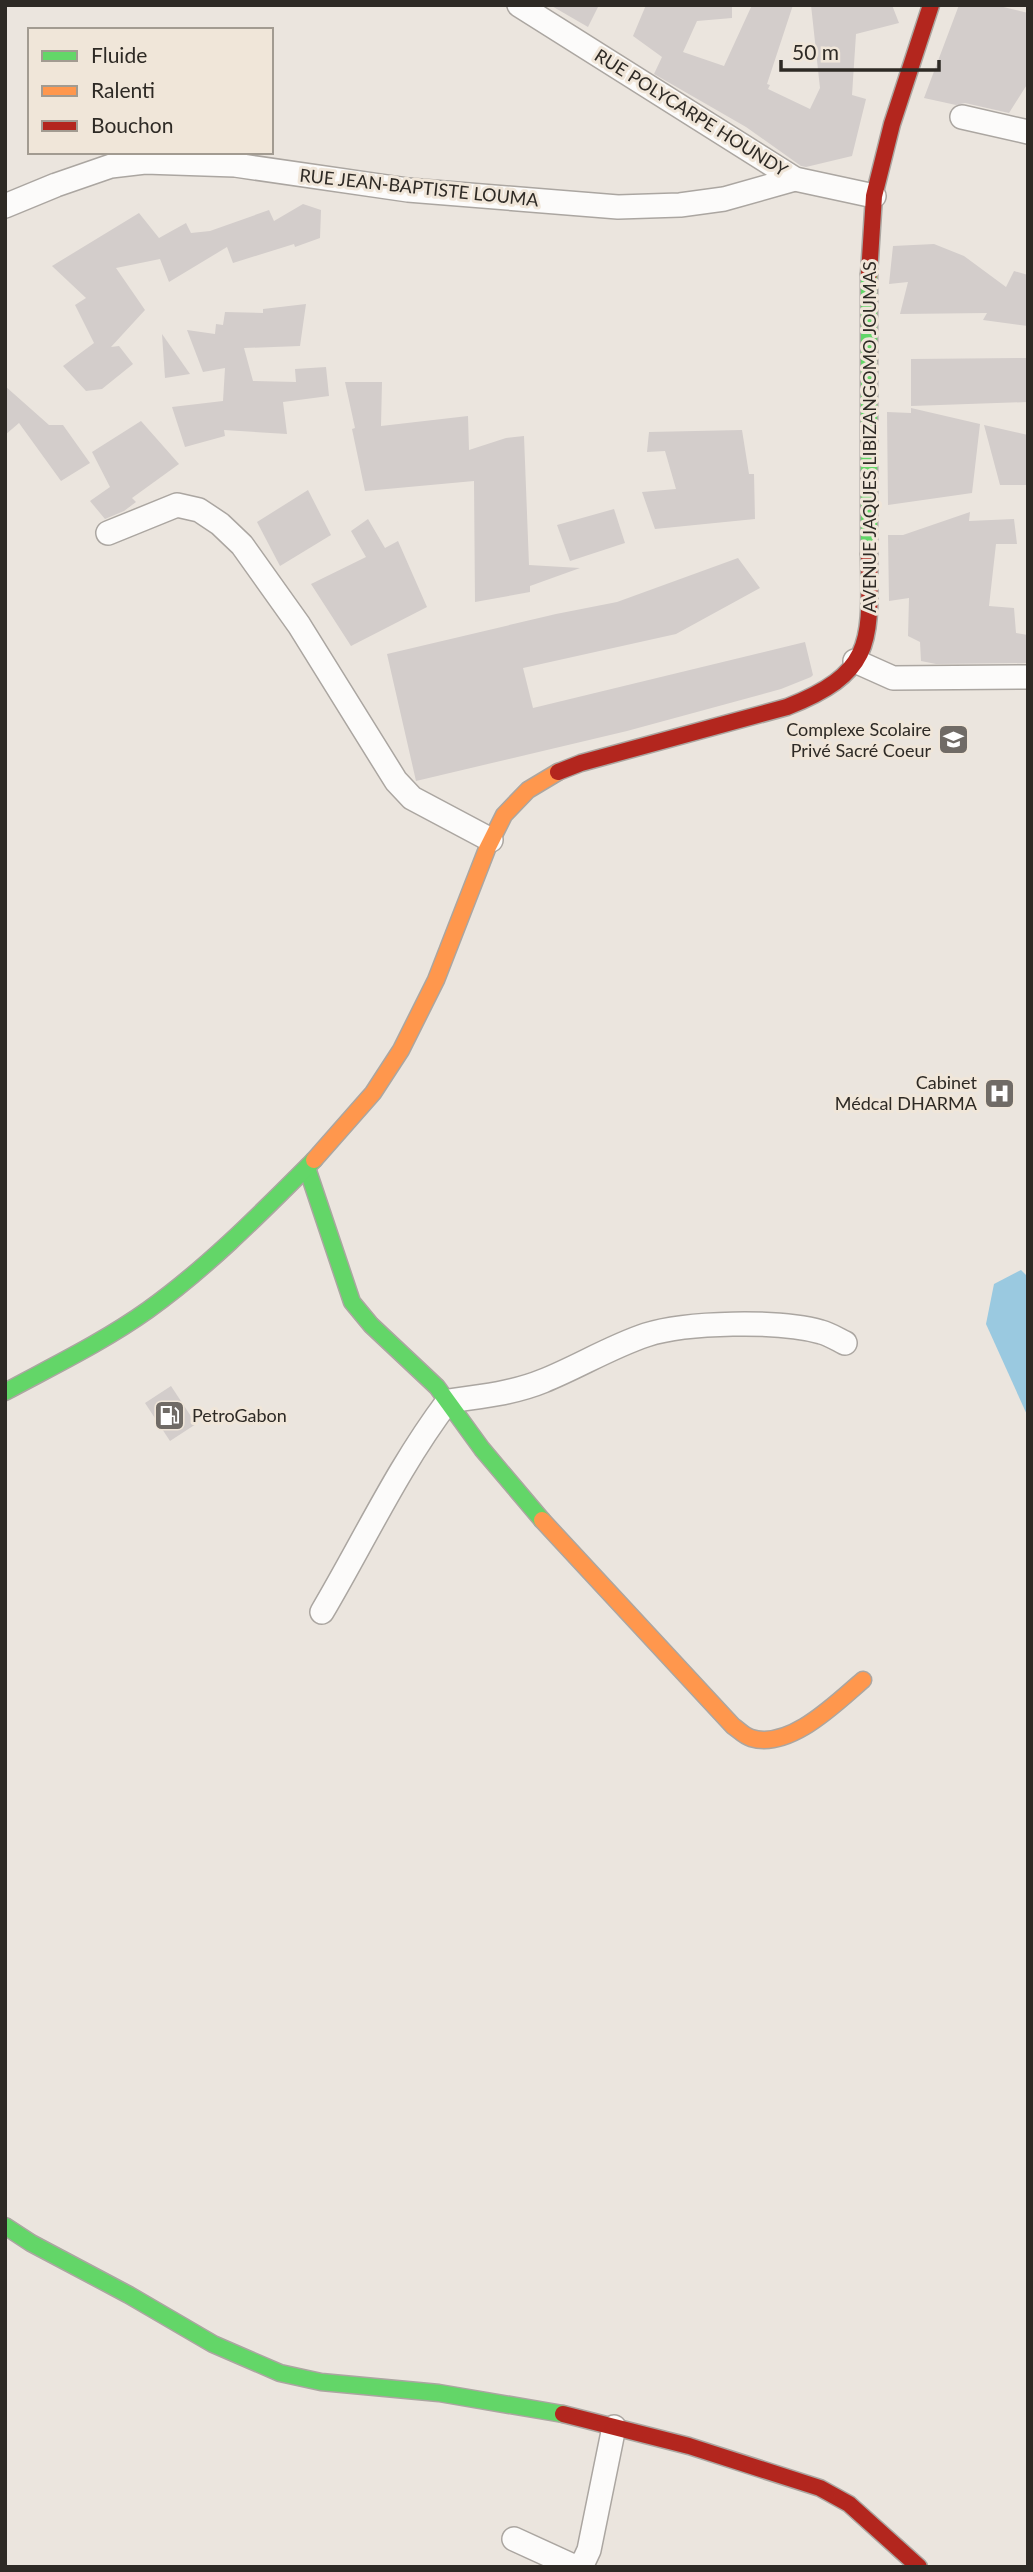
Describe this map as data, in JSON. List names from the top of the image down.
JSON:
{
  "streets": {
    "street": ["RUE POLYCARPE HOUNDY", "RUE JEAN-BAPTISTE LOUMA", "AVENUE JAQUES LIBIZANGOMO JOUMAS"]
  },
  "crossings": [
    ["RUE POLYCARPE HOUNDY", "RUE JEAN-BAPTISTE LOUMA"],
    ["RUE POLYCARPE HOUNDY", "AVENUE JAQUES LIBIZANGOMO JOUMAS"]
  ],
  "places": {
    "school or university": ["Complexe Scolaire Privé Sacré Coeur"],
    "hospital": ["Cabinet Médcal DHARMA"],
    "fuel station": ["PetroGabon"]
  },
  "legend": ["Fluide", "Ralenti", "Bouchon"],
  "scale_bar": "50 m"
}
